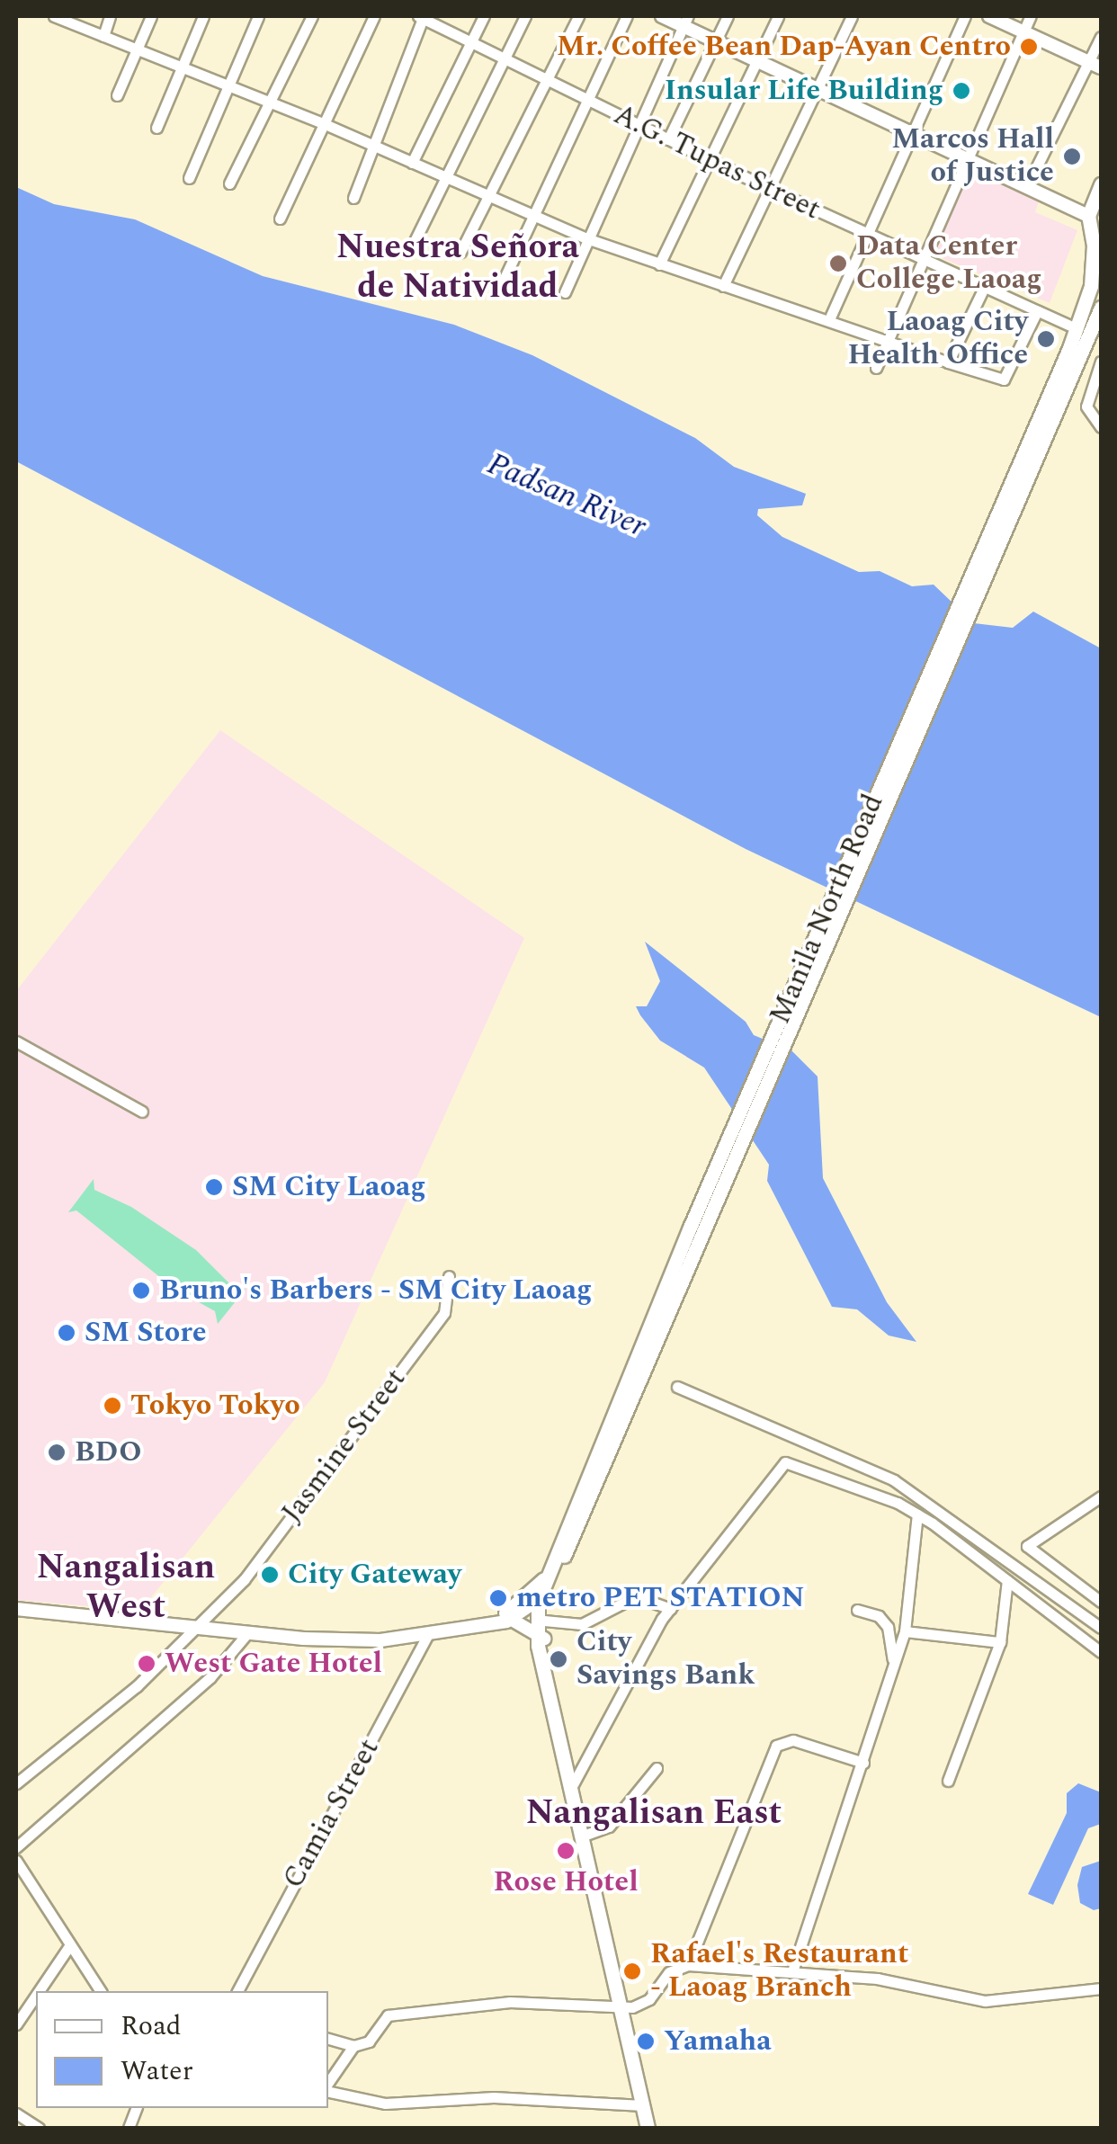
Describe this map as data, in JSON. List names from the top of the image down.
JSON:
{
  "streets": {
    "highway": ["Manila North Road"],
    "street": ["A.G. Tupas Street", "Jasmine Street", "Camia Street"]
  },
  "districts": ["Nuestra Señora de Natividad", "Nangalisan West", "Nangalisan East"],
  "water": ["Padsan River"],
  "places": [
    "Mr. Coffee Bean Dap-Ayan Centro",
    "Insular Life Building",
    "Marcos Hall of Justice",
    "Data Center College Laoag",
    "Laoag City Health Office",
    "SM City Laoag",
    "Bruno's Barbers - SM City Laoag",
    "SM Store",
    "Tokyo Tokyo",
    "BDO",
    "City Gateway",
    "metro PET STATION",
    "City Savings Bank",
    "West Gate Hotel",
    "Rose Hotel",
    "Rafael's Restaurant - Laoag Branch",
    "Yamaha"
  ],
  "legend": ["Road", "Water"]
}
